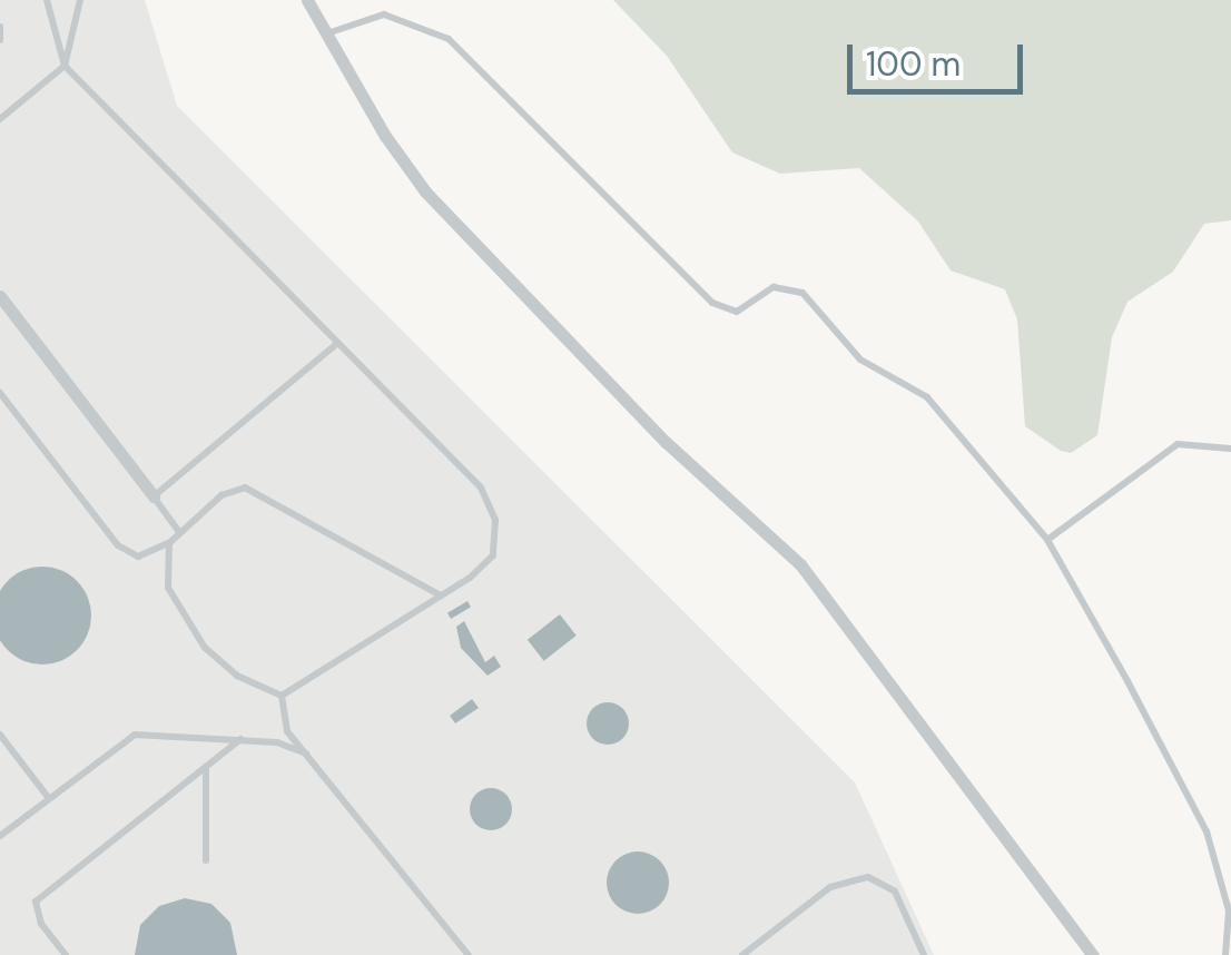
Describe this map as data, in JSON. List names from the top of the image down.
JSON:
{
  "scale_bar": "100 m"
}
